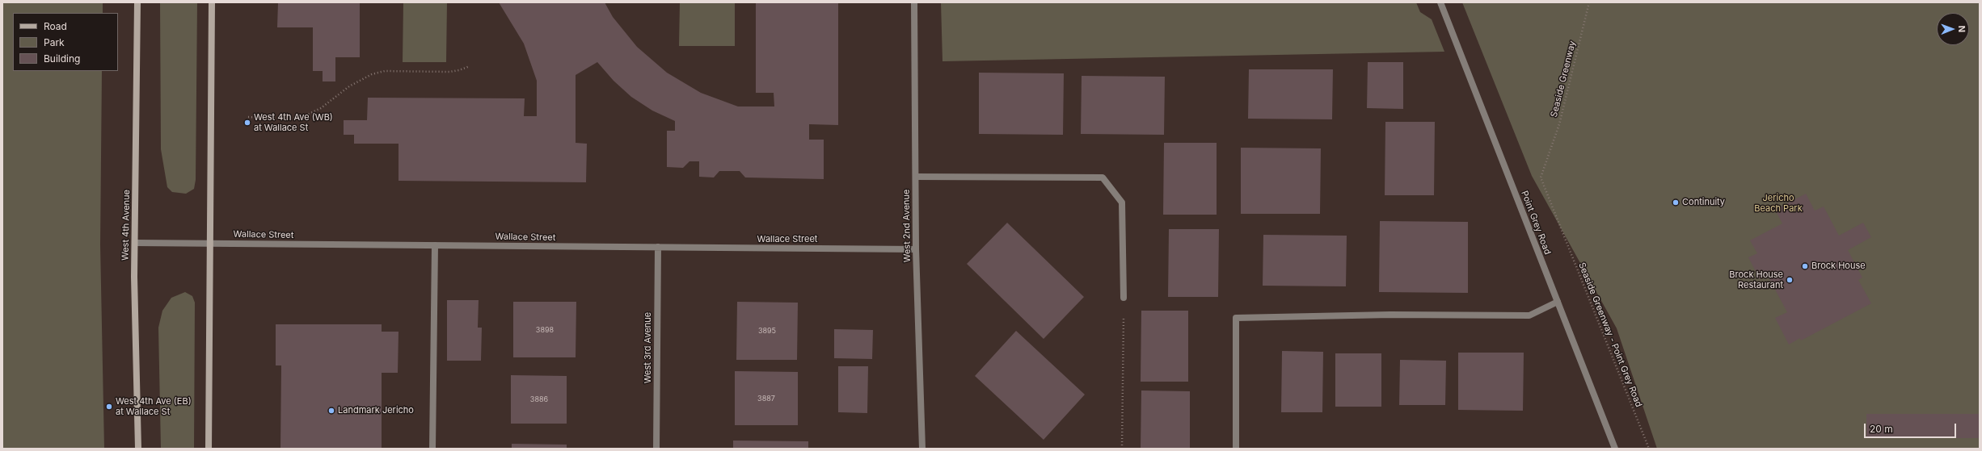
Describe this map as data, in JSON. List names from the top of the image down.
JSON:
{
  "streets": {
    "main road": ["West 4th Avenue"],
    "street": [
      "Point Grey Road",
      "West 2nd Avenue",
      "Wallace Street",
      "West 3rd Avenue"
    ],
    "path": ["Seaside Greenway", "Seaside Greenway - Point Grey Road"]
  },
  "crossings": [
    ["Seaside Greenway", "Seaside Greenway - Point Grey Road"],
    ["West 4th Avenue", "Wallace Street"],
    ["West 2nd Avenue", "Wallace Street"],
    ["Wallace Street", "West 3rd Avenue"]
  ],
  "parks": ["Jericho Beach Park"],
  "places": [
    "West 4th Ave (WB) at Wallace St",
    "Continuity",
    "Brock House",
    "Brock House Restaurant",
    "West 4th Ave (EB) at Wallace St",
    "Landmark Jericho"
  ],
  "house_numbers": [
    "3898",
    "3895",
    "3887",
    "3886"
  ],
  "legend": ["Road", "Park", "Building"],
  "scale_bar": "20 m",
  "north": "right"
}
